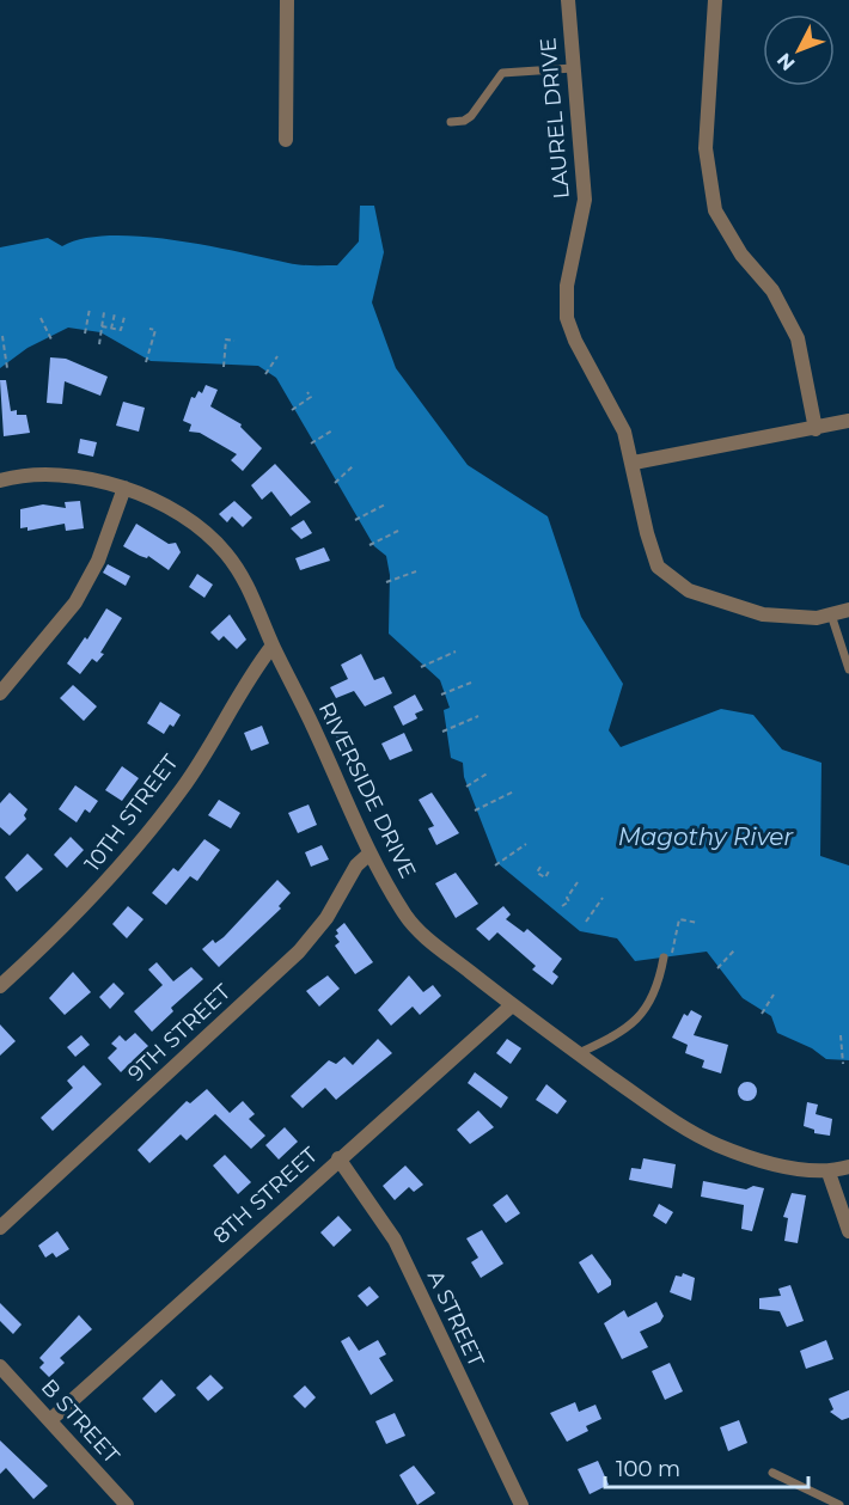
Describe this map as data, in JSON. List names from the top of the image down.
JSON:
{
  "streets": {
    "street": [
      "LAUREL DRIVE",
      "RIVERSIDE DRIVE",
      "10TH STREET",
      "9TH STREET",
      "8TH STREET",
      "A STREET",
      "B STREET"
    ]
  },
  "crossings": [
    ["RIVERSIDE DRIVE", "10TH STREET"],
    ["RIVERSIDE DRIVE", "9TH STREET"],
    ["RIVERSIDE DRIVE", "8TH STREET"],
    ["8TH STREET", "A STREET"],
    ["8TH STREET", "B STREET"]
  ],
  "water": ["Magothy River"],
  "scale_bar": "100 m",
  "north": "bottom left"
}
